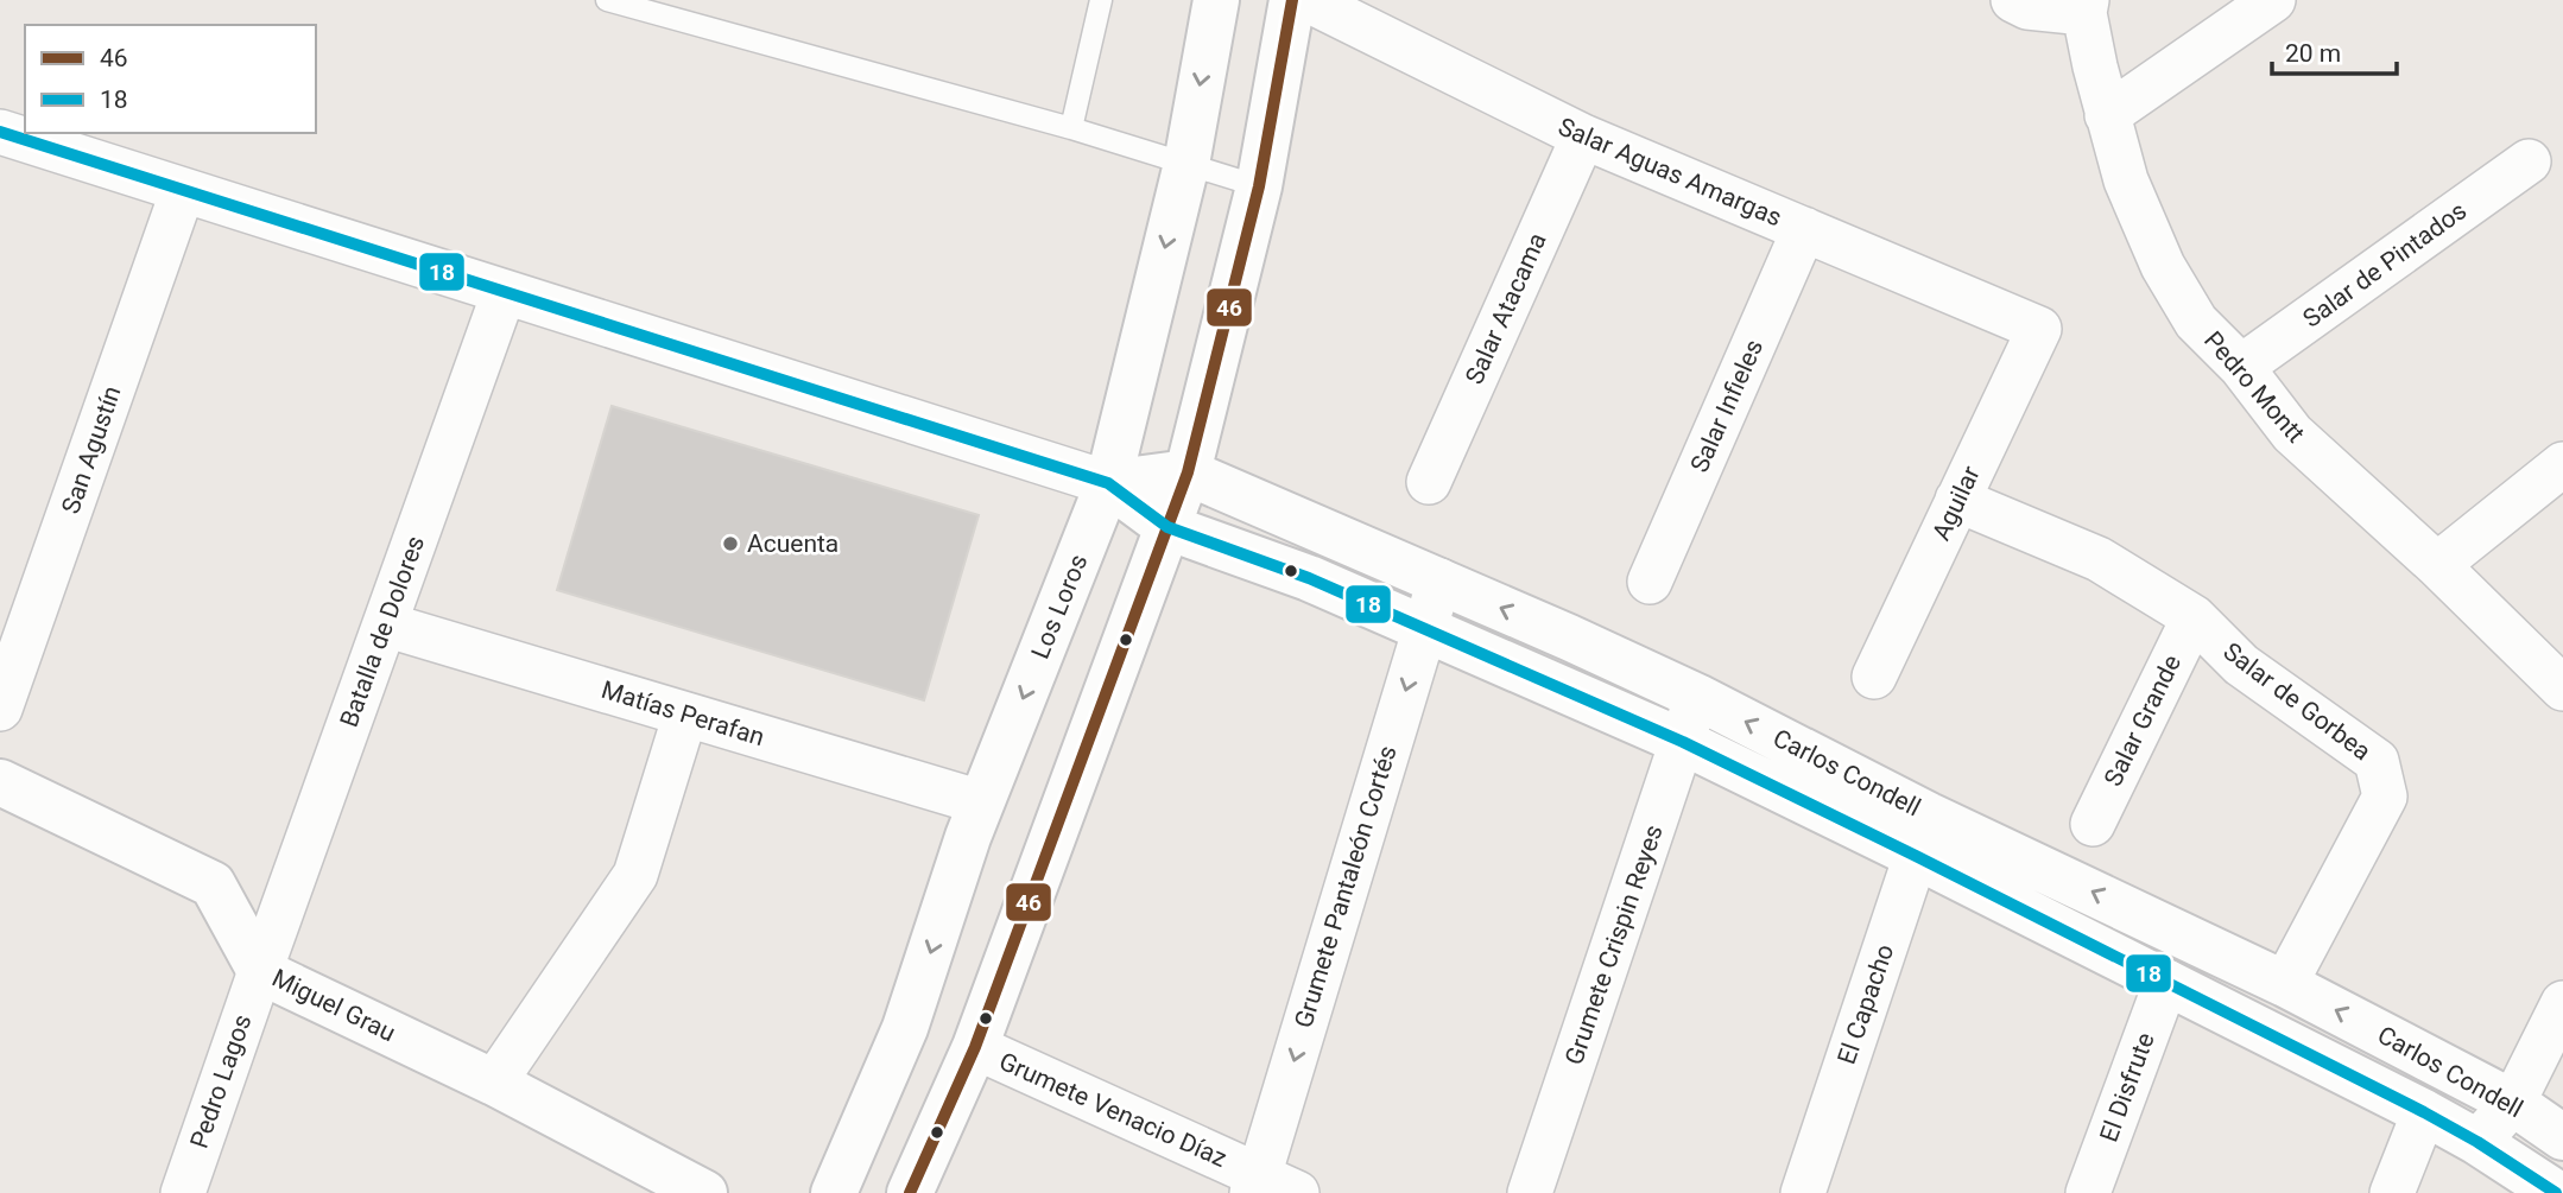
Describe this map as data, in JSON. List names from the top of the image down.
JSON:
{
  "streets": {
    "street": [
      "Salar Aguas Amargas",
      "Salar de Pintados",
      "Salar Atacama",
      "Pedro Montt",
      "Salar Infieles",
      "San Agustín",
      "Aguilar",
      "Los Loros",
      "Batalla de Dolores",
      "Salar de Gorbea",
      "Matías Perafan",
      "Salar Grande",
      "Carlos Condell",
      "Grumete Pantaleón Cortés",
      "Grumete Crispin Reyes",
      "El Capacho",
      "Miguel Grau",
      "Pedro Lagos",
      "El Disfrute",
      "Grumete Venacio Díaz"
    ]
  },
  "crossings": [
    ["Salar Aguas Amargas", "Salar Atacama"],
    ["Salar Aguas Amargas", "Salar Infieles"],
    ["Salar Aguas Amargas", "Aguilar"],
    ["Salar de Pintados", "Pedro Montt"],
    ["San Agustín", "Carlos Condell"],
    ["Aguilar", "Salar de Gorbea"],
    ["Los Loros", "Matías Perafan"],
    ["Los Loros", "Carlos Condell"],
    ["Batalla de Dolores", "Matías Perafan"],
    ["Batalla de Dolores", "Carlos Condell"],
    ["Batalla de Dolores", "Miguel Grau"],
    ["Batalla de Dolores", "Pedro Lagos"],
    ["Salar de Gorbea", "Salar Grande"],
    ["Salar de Gorbea", "Carlos Condell"],
    ["Carlos Condell", "Grumete Pantaleón Cortés"],
    ["Carlos Condell", "Grumete Crispin Reyes"],
    ["Carlos Condell", "El Capacho"],
    ["Carlos Condell", "El Disfrute"],
    ["Grumete Pantaleón Cortés", "Grumete Venacio Díaz"],
    ["Miguel Grau", "Pedro Lagos"]
  ],
  "places": ["Acuenta"],
  "lines": ["transit line 46", "transit line 18"],
  "legend": ["46", "18"],
  "scale_bar": "20 m"
}
